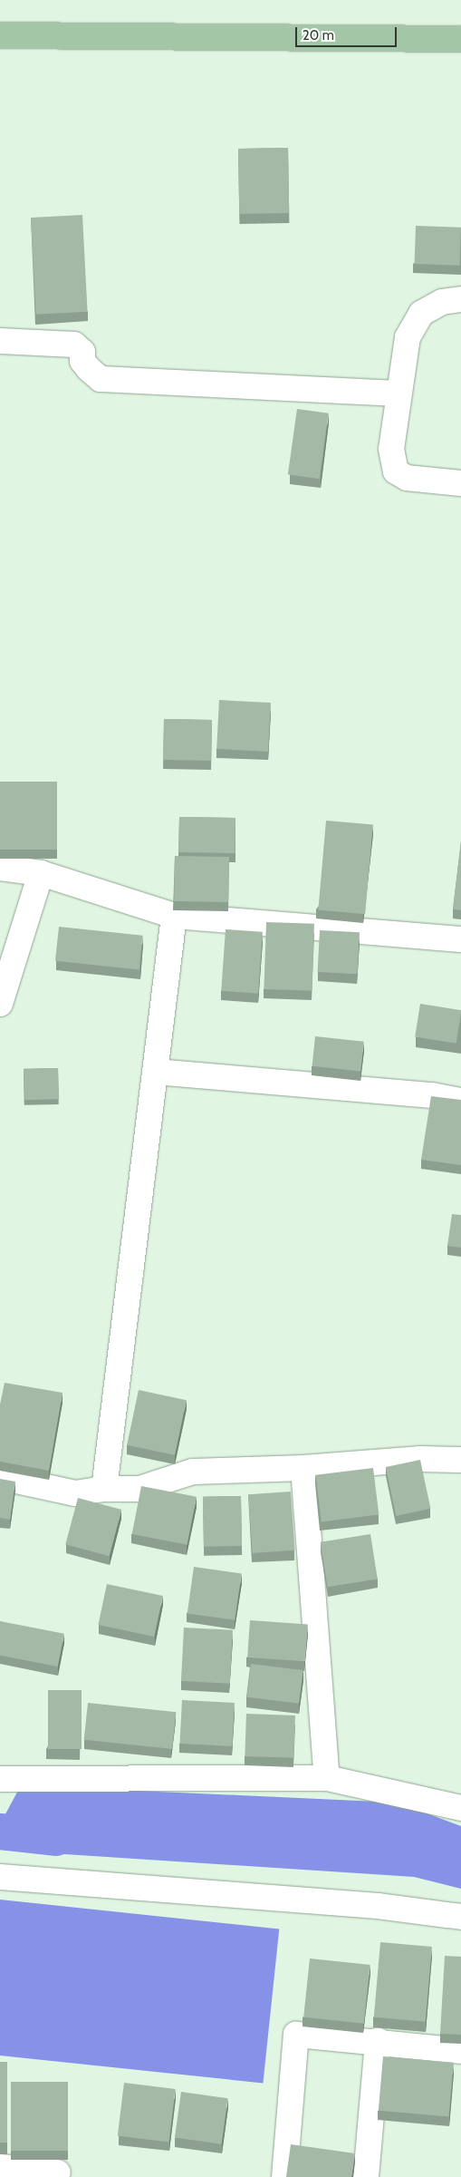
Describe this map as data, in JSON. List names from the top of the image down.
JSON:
{
  "scale_bar": "20 m"
}
